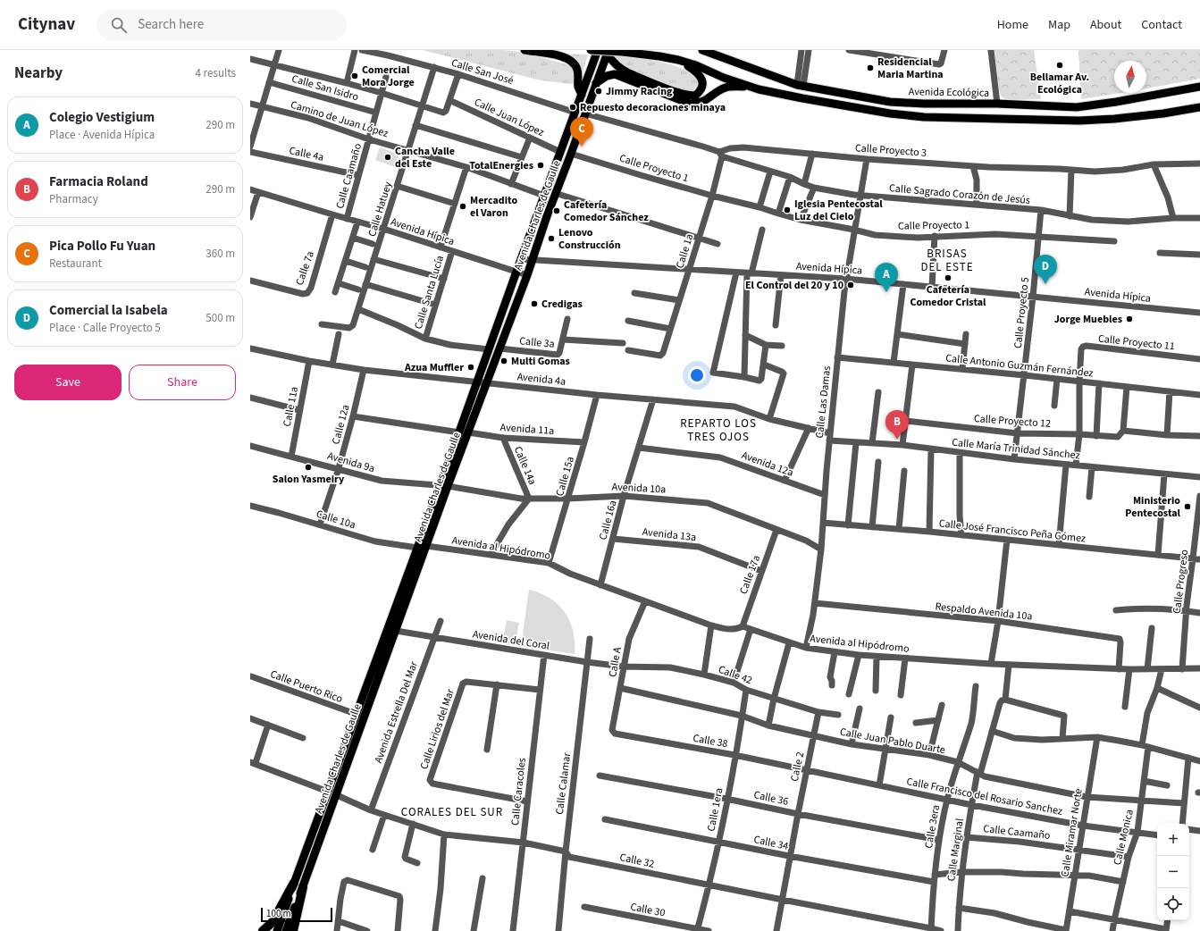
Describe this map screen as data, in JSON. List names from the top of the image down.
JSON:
{
  "streets": {
    "main road": ["Avenida Ecológica", "Avenida Charles de Gaulle"],
    "street": [
      "Calle San José",
      "Calle San Isidro",
      "Calle Juan López",
      "Camino de Juan López",
      "Calle Proyecto 3",
      "Calle 4a",
      "Calle Proyecto 1",
      "Calle Caamaño",
      "Calle Sagrado Corazón de Jesús",
      "Calle Hatuey",
      "Avenida Hípica",
      "Calle 1a",
      "Calle 7a",
      "Calle Santa Lucía",
      "Calle Proyecto 5",
      "Calle 3a",
      "Calle Proyecto 11",
      "Calle Antonio Guzmán Fernández",
      "Avenida 4a",
      "Calle Las Damas",
      "Calle 11a",
      "Calle Proyecto 12",
      "Calle 12a",
      "Avenida 11a",
      "Calle María Trinidad Sánchez",
      "Avenida 9a",
      "Avenida 12a",
      "Calle 14a",
      "Calle 15a",
      "Avenida 10a",
      "Calle 10a",
      "Calle 16a",
      "Calle José Francisco Peña Gómez",
      "Avenida 13a",
      "Avenida al Hipódromo",
      "Calle 17a",
      "Calle Progreso",
      "Respaldo Avenida 10a",
      "Avenida del Coral",
      "Calle A",
      "Calle 42",
      "Calle Puerto Rico",
      "Avenida Estrella Del Mar",
      "Calle Lirios del Mar",
      "Calle 38",
      "Calle Juan Pablo Duarte",
      "Calle 2",
      "Calle Calamar",
      "Calle Caracoles",
      "Calle Francisco del Rosario Sanchez",
      "Calle 36",
      "Calle 1era",
      "Calle 3era",
      "Calle Miramar Norte",
      "Calle Monica",
      "Calle 34",
      "Calle Marginal",
      "Calle 32",
      "Calle 30"
    ]
  },
  "crossings": [
    ["Calle San José", "Calle Hatuey"],
    ["Calle San José", "Avenida Charles de Gaulle"],
    ["Calle San Isidro", "Calle Caamaño"],
    ["Calle Juan López", "Avenida Charles de Gaulle"],
    ["Camino de Juan López", "Calle Caamaño"],
    ["Camino de Juan López", "Calle Hatuey"],
    ["Camino de Juan López", "Avenida Charles de Gaulle"],
    ["Camino de Juan López", "Calle Santa Lucía"],
    ["Calle Proyecto 3", "Calle Sagrado Corazón de Jesús"],
    ["Calle Proyecto 3", "Calle 1a"],
    ["Calle Proyecto 3", "Calle Las Damas"],
    ["Calle 4a", "Calle Caamaño"],
    ["Calle Proyecto 1", "Avenida Charles de Gaulle"],
    ["Calle Proyecto 1", "Calle 1a"],
    ["Calle Proyecto 1", "Calle Proyecto 5"],
    ["Calle Proyecto 1", "Calle Las Damas"],
    ["Calle Caamaño", "Avenida Hípica"],
    ["Calle Caamaño", "Calle Miramar Norte"],
    ["Calle Caamaño", "Calle Monica"],
    ["Calle Caamaño", "Calle Marginal"],
    ["Calle Sagrado Corazón de Jesús", "Calle 1a"],
    ["Calle Sagrado Corazón de Jesús", "Calle Proyecto 5"],
    ["Calle Sagrado Corazón de Jesús", "Calle Las Damas"],
    ["Calle Hatuey", "Avenida Hípica"],
    ["Avenida Charles de Gaulle", "Avenida Hípica"],
    ["Avenida Charles de Gaulle", "Calle 3a"],
    ["Avenida Charles de Gaulle", "Avenida 4a"],
    ["Avenida Charles de Gaulle", "Avenida 11a"],
    ["Avenida Charles de Gaulle", "Avenida 9a"],
    ["Avenida Charles de Gaulle", "Avenida 10a"],
    ["Avenida Charles de Gaulle", "Calle 10a"],
    ["Avenida Charles de Gaulle", "Avenida al Hipódromo"],
    ["Avenida Charles de Gaulle", "Avenida del Coral"],
    ["Avenida Charles de Gaulle", "Calle Puerto Rico"],
    ["Avenida Charles de Gaulle", "Calle 32"],
    ["Avenida Hípica", "Calle 1a"],
    ["Avenida Hípica", "Calle 7a"],
    ["Avenida Hípica", "Calle Santa Lucía"],
    ["Avenida Hípica", "Calle Proyecto 5"],
    ["Avenida Hípica", "Calle Las Damas"],
    ["Calle Proyecto 5", "Calle Antonio Guzmán Fernández"],
    ["Calle Proyecto 5", "Calle Proyecto 12"],
    ["Calle Proyecto 5", "Calle María Trinidad Sánchez"],
    ["Calle Proyecto 11", "Calle Antonio Guzmán Fernández"],
    ["Calle Proyecto 11", "Calle Proyecto 12"],
    ["Calle Proyecto 11", "Calle María Trinidad Sánchez"],
    ["Calle Antonio Guzmán Fernández", "Calle Las Damas"],
    ["Avenida 4a", "Calle Las Damas"],
    ["Avenida 4a", "Calle 11a"],
    ["Avenida 4a", "Calle 12a"],
    ["Avenida 4a", "Calle 15a"],
    ["Avenida 4a", "Calle 16a"],
    ["Calle Las Damas", "Calle María Trinidad Sánchez"],
    ["Calle Las Damas", "Avenida 12a"],
    ["Calle Las Damas", "Avenida 10a"],
    ["Calle Las Damas", "Calle José Francisco Peña Gómez"],
    ["Calle Las Damas", "Avenida al Hipódromo"],
    ["Calle Las Damas", "Respaldo Avenida 10a"],
    ["Calle 11a", "Avenida 9a"],
    ["Calle 12a", "Avenida 9a"],
    ["Calle 12a", "Calle 10a"],
    ["Avenida 11a", "Calle 14a"],
    ["Avenida 11a", "Calle 15a"],
    ["Avenida 9a", "Avenida 10a"],
    ["Avenida 12a", "Calle 16a"],
    ["Calle 14a", "Avenida 10a"],
    ["Calle 14a", "Avenida al Hipódromo"],
    ["Calle 15a", "Avenida 10a"],
    ["Calle 15a", "Avenida al Hipódromo"],
    ["Avenida 10a", "Calle 16a"],
    ["Avenida 10a", "Calle 17a"],
    ["Calle 16a", "Avenida 13a"],
    ["Calle 16a", "Avenida al Hipódromo"],
    ["Calle José Francisco Peña Gómez", "Calle Progreso"],
    ["Avenida 13a", "Calle 17a"],
    ["Avenida al Hipódromo", "Calle 17a"],
    ["Avenida al Hipódromo", "Calle Progreso"],
    ["Avenida al Hipódromo", "Respaldo Avenida 10a"],
    ["Avenida al Hipódromo", "Calle A"],
    ["Avenida al Hipódromo", "Calle Monica"],
    ["Avenida al Hipódromo", "Calle Marginal"],
    ["Avenida del Coral", "Calle A"],
    ["Avenida del Coral", "Calle 42"],
    ["Avenida del Coral", "Avenida Estrella Del Mar"],
    ["Avenida del Coral", "Calle Calamar"],
    ["Avenida del Coral", "Calle Caracoles"],
    ["Calle A", "Calle 42"],
    ["Calle A", "Calle 38"],
    ["Calle A", "Calle Juan Pablo Duarte"],
    ["Calle 42", "Calle 2"],
    ["Calle 42", "Calle 1era"],
    ["Avenida Estrella Del Mar", "Calle 32"],
    ["Calle Lirios del Mar", "Calle Caracoles"],
    ["Calle 38", "Calle 2"],
    ["Calle 38", "Calle Francisco del Rosario Sanchez"],
    ["Calle 38", "Calle 1era"],
    ["Calle Juan Pablo Duarte", "Calle 2"],
    ["Calle Juan Pablo Duarte", "Calle 1era"],
    ["Calle Juan Pablo Duarte", "Calle 3era"],
    ["Calle Juan Pablo Duarte", "Calle Miramar Norte"],
    ["Calle Juan Pablo Duarte", "Calle Monica"],
    ["Calle Juan Pablo Duarte", "Calle Marginal"],
    ["Calle 2", "Calle Francisco del Rosario Sanchez"],
    ["Calle 2", "Calle 36"],
    ["Calle 2", "Calle 34"],
    ["Calle 2", "Calle 32"],
    ["Calle Calamar", "Calle 32"],
    ["Calle Caracoles", "Calle 32"],
    ["Calle Francisco del Rosario Sanchez", "Calle 3era"],
    ["Calle Francisco del Rosario Sanchez", "Calle Miramar Norte"],
    ["Calle Francisco del Rosario Sanchez", "Calle Monica"],
    ["Calle Francisco del Rosario Sanchez", "Calle Marginal"],
    ["Calle 36", "Calle 1era"],
    ["Calle 36", "Calle 3era"],
    ["Calle 1era", "Calle 34"],
    ["Calle 1era", "Calle 32"],
    ["Calle 1era", "Calle 30"],
    ["Calle 3era", "Calle 34"],
    ["Calle 3era", "Calle 32"]
  ],
  "districts": ["BRISAS DEL ESTE", "REPARTO LOS TRES OJOS", "CORALES DEL SUR"],
  "places": [
    "Bellamar Av. Ecológica",
    "Residencial Maria Martina",
    "Comercial Mora Jorge",
    "Jimmy Racing",
    "Repuesto decoraciones minaya",
    "Cancha Valle del Este",
    "TotalEnergies",
    "Mercadito el Varon",
    "Iglesia Pentecostal Luz del Cielo",
    "Cafetería Comedor Sánchez",
    "Lenovo Construcción",
    "Cafetería Comedor Cristal",
    "El Control del 20 y 10",
    "Credigas",
    "Jorge Muebles",
    "Multi Gomas",
    "Azua Muffler",
    "Salon Yasmeiry",
    "Ministerio Pentecostal"
  ],
  "scale_bar": "100 m",
  "north": "top",
  "page": {
    "header": "Citynav",
    "search": "Search here",
    "nav": [
      "Home",
      "Map",
      "About",
      "Contact"
    ],
    "heading": ["Nearby", "4 results"],
    "list": [
      {
        "mark": "A",
        "name": "Colegio Vestigium",
        "note": "Place · Avenida Hípica",
        "value": "290 m"
      },
      {
        "mark": "B",
        "name": "Farmacia Roland",
        "note": "Pharmacy",
        "value": "290 m"
      },
      {
        "mark": "C",
        "name": "Pica Pollo Fu Yuan",
        "note": "Restaurant",
        "value": "360 m"
      },
      {
        "mark": "D",
        "name": "Comercial la Isabela",
        "note": "Place · Calle Proyecto 5",
        "value": "500 m"
      }
    ],
    "pins": [
      "C",
      "D",
      "A",
      "B"
    ],
    "buttons": ["Save", "Share"],
    "map_buttons": ["+", "−"],
    "scale": "100 m"
  }
}
